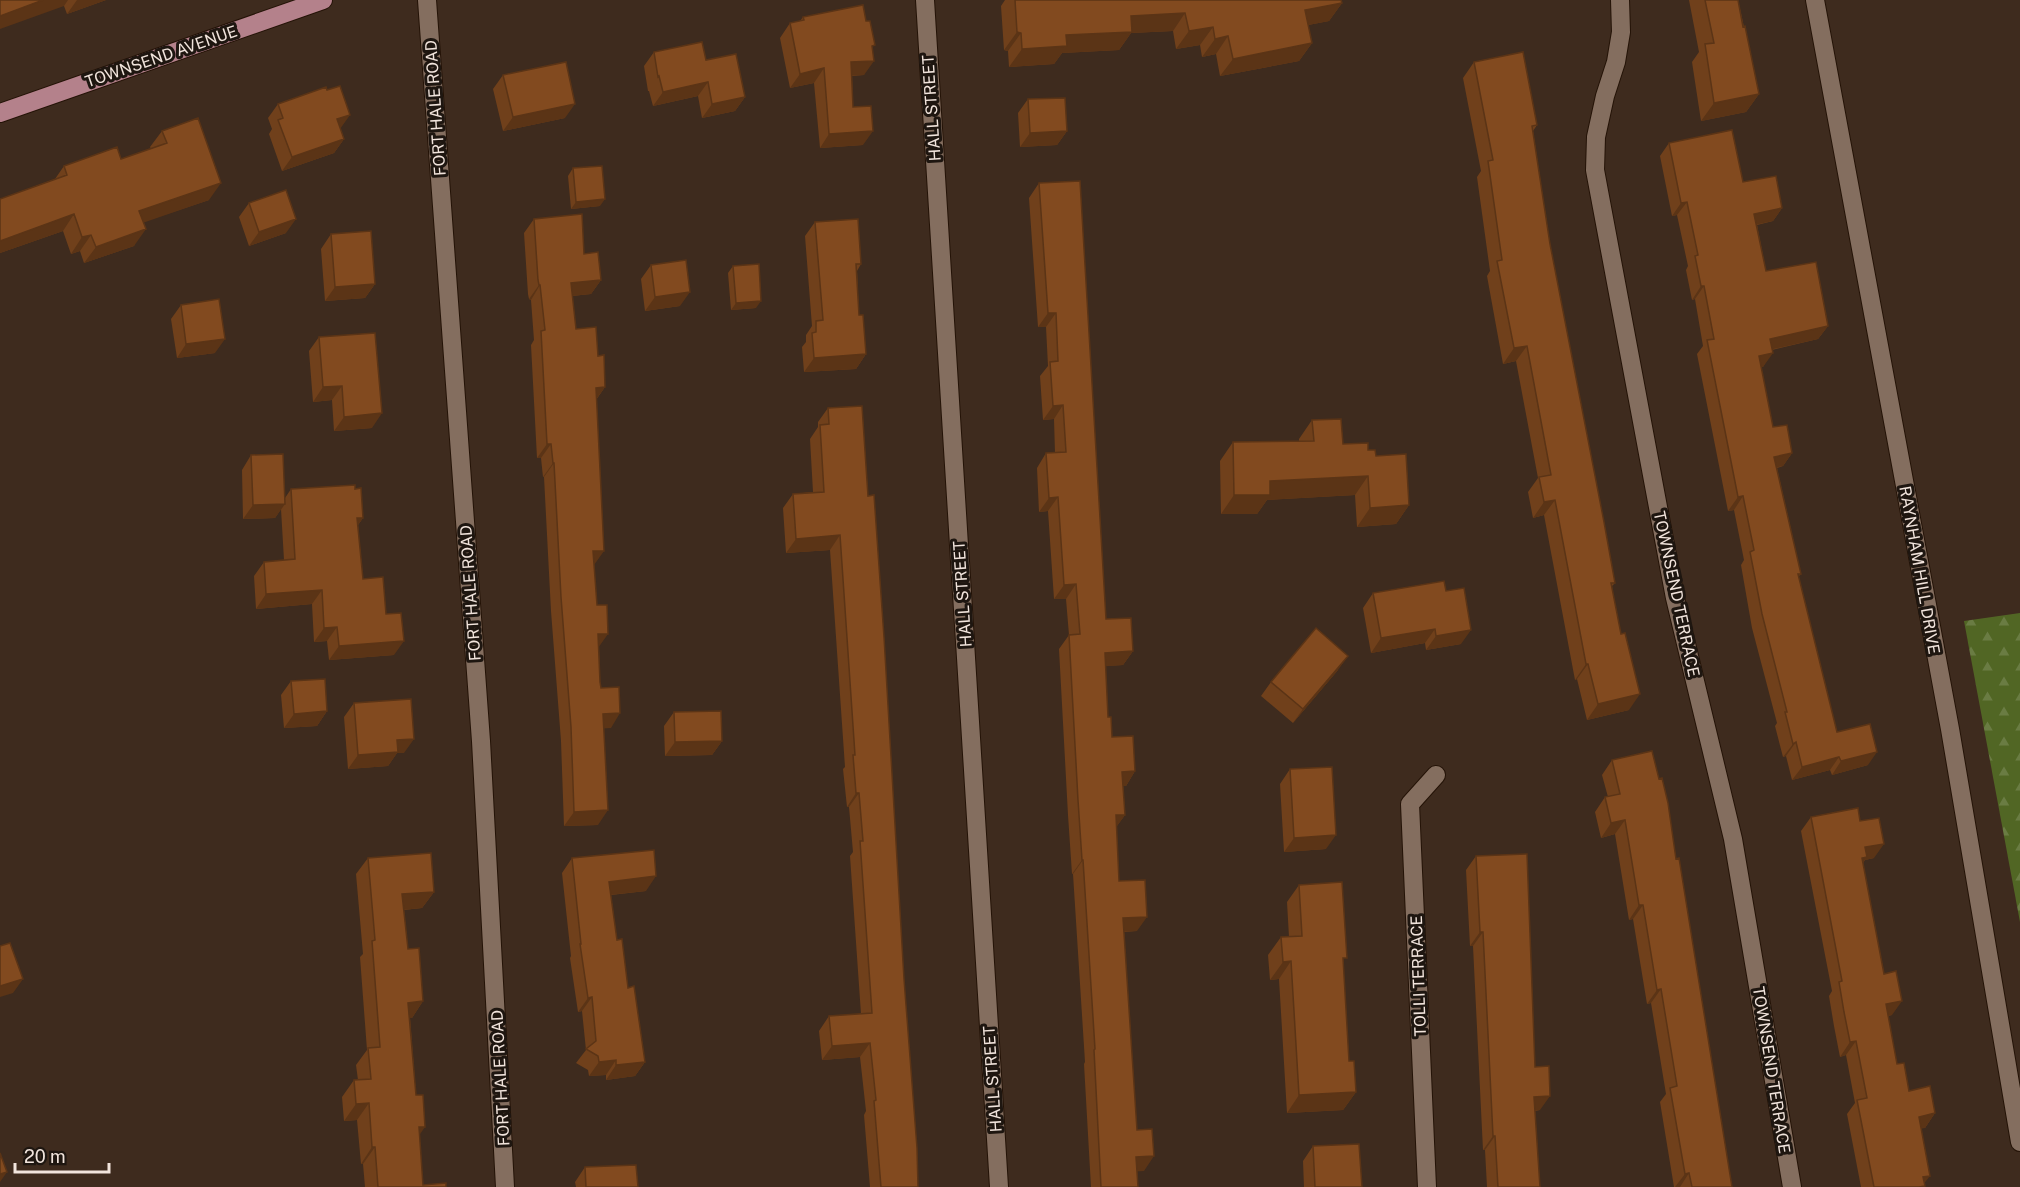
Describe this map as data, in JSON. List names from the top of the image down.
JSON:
{
  "streets": {
    "main road": ["TOWNSEND AVENUE"],
    "street": [
      "FORT HALE ROAD",
      "HALL STREET",
      "RAYNHAM HILL DRIVE",
      "TOWNSEND TERRACE",
      "TOLLI TERRACE"
    ]
  },
  "scale_bar": "20 m"
}
